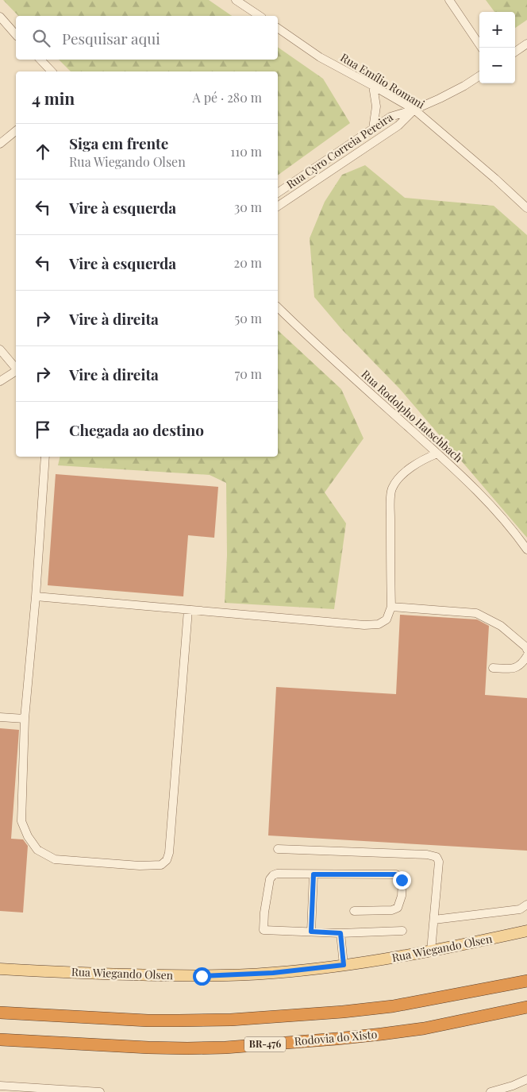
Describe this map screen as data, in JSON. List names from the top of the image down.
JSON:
{
  "streets": {
    "highway": ["Rodovia do Xisto", "BR-476"],
    "main road": ["Rua Wiegando Olsen"],
    "street": ["Rua Emílio Romani", "Rua Cyro Correia Pereira", "Rua Rodolpho Hatschbach"]
  },
  "crossings": [
    ["Rua Emílio Romani", "Rua Cyro Correia Pereira"]
  ],
  "page": {
    "map_buttons": ["+", "−"],
    "search": "Pesquisar aqui",
    "heading": ["4 min", "A pé · 280 m"],
    "list": [
      ["Siga em frente", "Rua Wiegando Olsen", "110 m"],
      ["Vire à esquerda", "30 m"],
      ["Vire à esquerda", "20 m"],
      ["Vire à direita", "50 m"],
      ["Vire à direita", "70 m"],
      "Chegada ao destino"
    ]
  }
}
